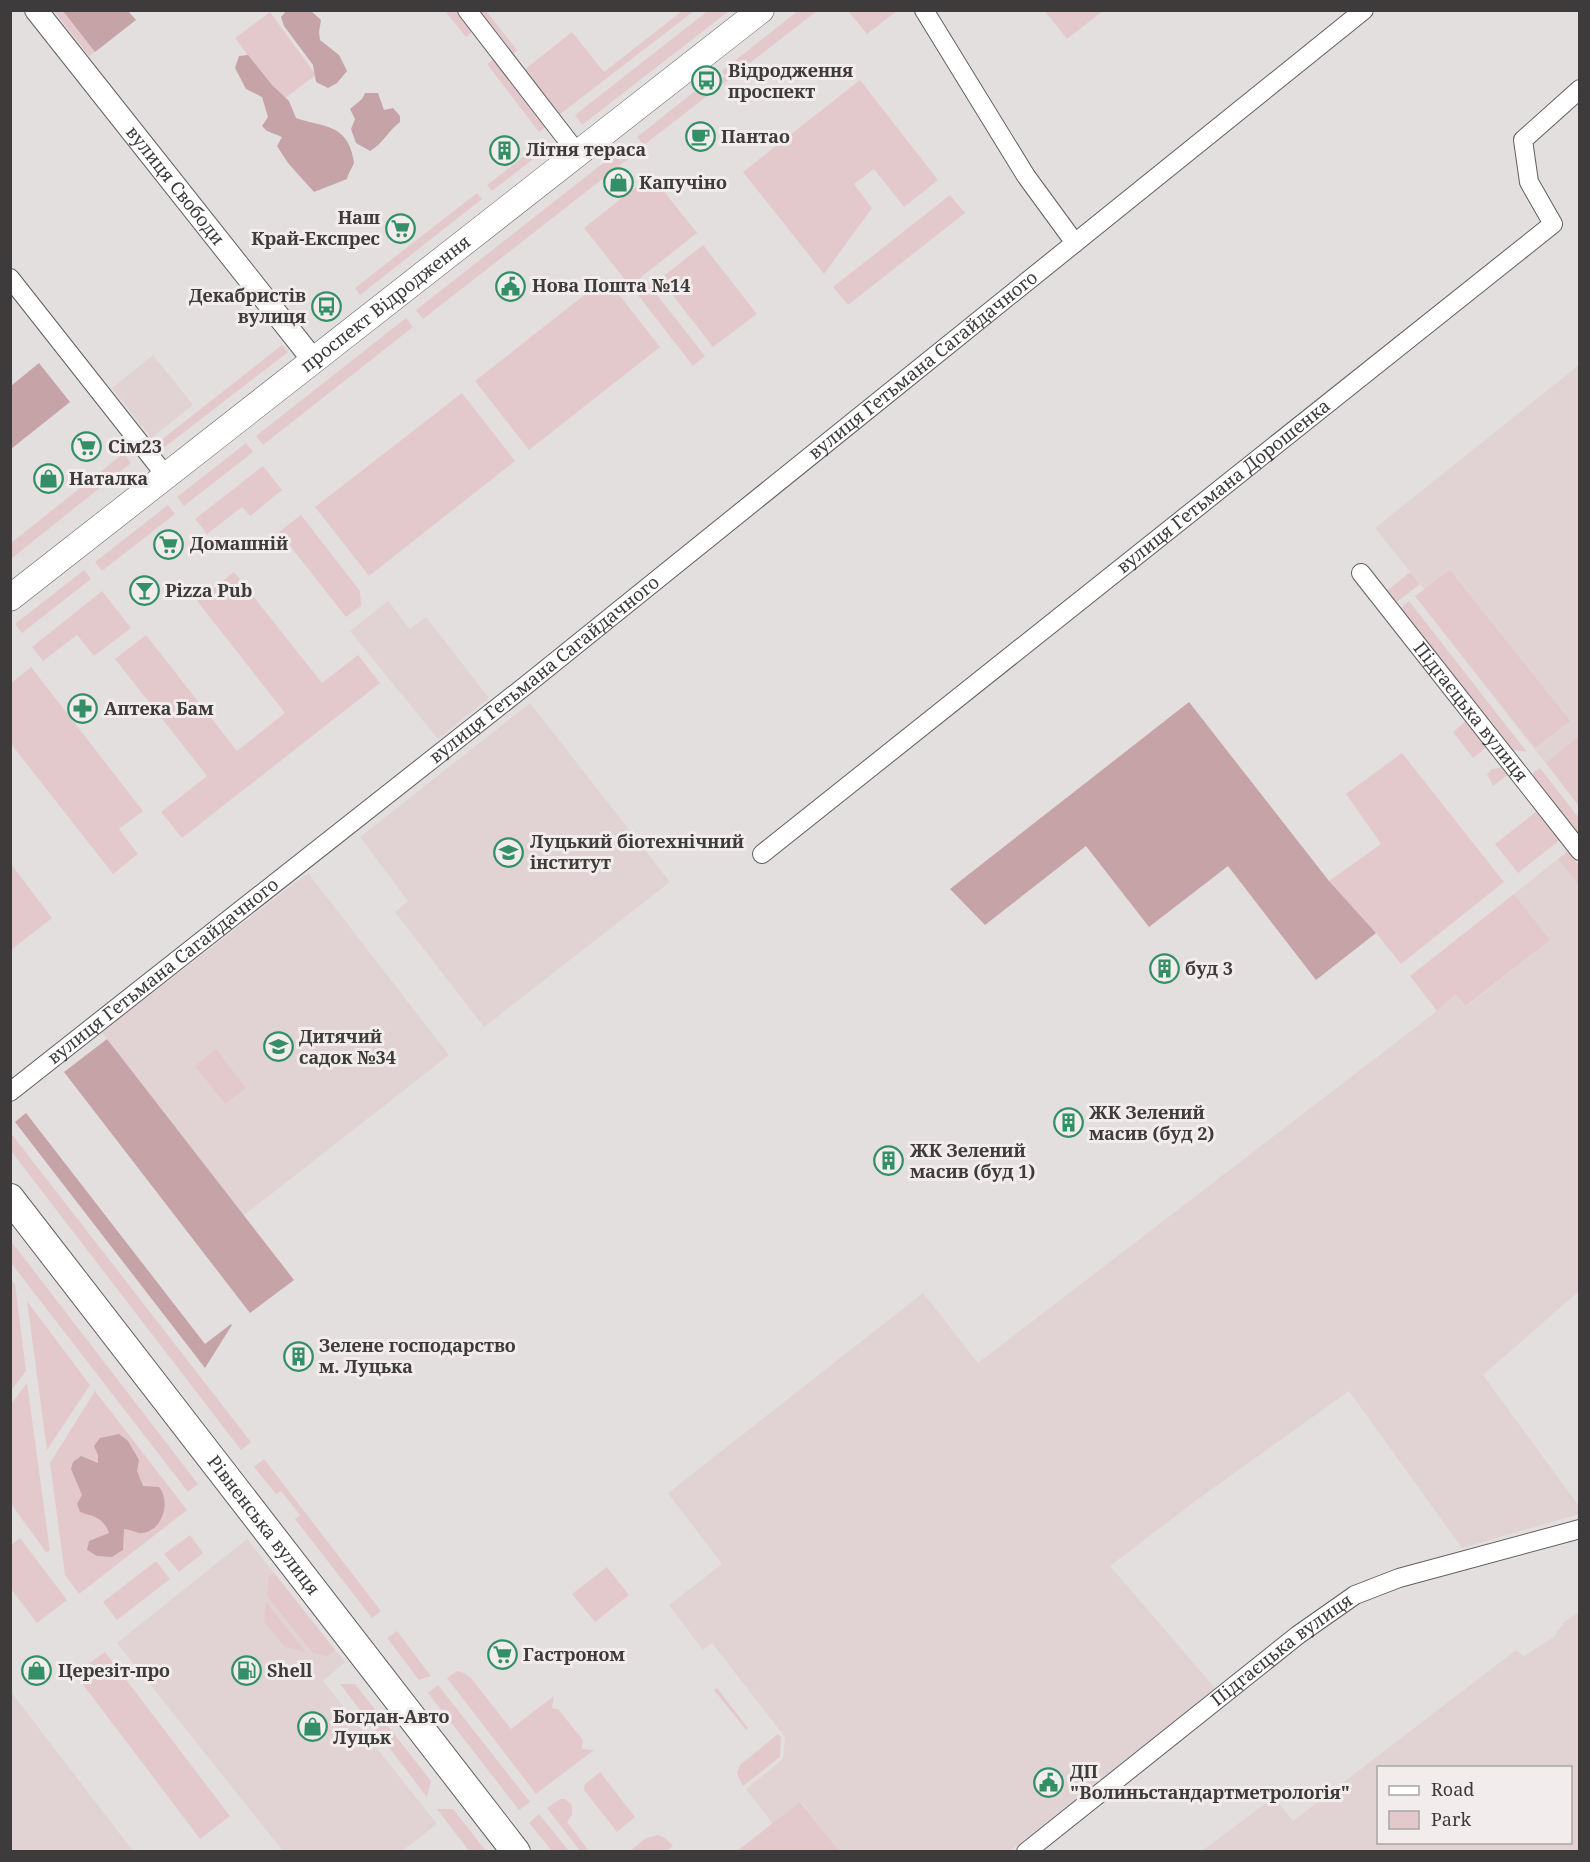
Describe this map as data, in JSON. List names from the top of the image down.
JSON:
{
  "streets": {
    "main road": ["проспект Відродження", "Рівненська вулиця"],
    "street": [
      "вулиця Свободи",
      "вулиця Гетьмана Сагайдачного",
      "вулиця Гетьмана Дорошенка",
      "Підгаєцька вулиця"
    ]
  },
  "crossings": [
    ["вулиця Свободи", "проспект Відродження"]
  ],
  "places": {
    "bus stop": ["Відродження проспект", "Декабристів вулиця"],
    "cafe": ["Пантао"],
    "building": [
      "Літня тераса",
      "буд 3",
      "ЖК Зелений масив (буд 2)",
      "ЖК Зелений масив (буд 1)",
      "Зелене господарство м. Луцька"
    ],
    "shop": [
      "Капучіно",
      "Наталка",
      "Церезіт-про",
      "Богдан-Авто Луцьк"
    ],
    "supermarket": [
      "Наш Край-Експрес",
      "Сім23",
      "Домашній",
      "Гастроном"
    ],
    "public building": ["Нова Пошта №14", "ДП \"Волиньстандартметрологія\""],
    "bar": ["Pizza Pub"],
    "pharmacy": ["Аптека Бам"],
    "school or university": ["Луцький біотехнічний інститут", "Дитячий садок №34"],
    "fuel station": ["Shell"]
  },
  "legend": ["Road", "Park"]
}
